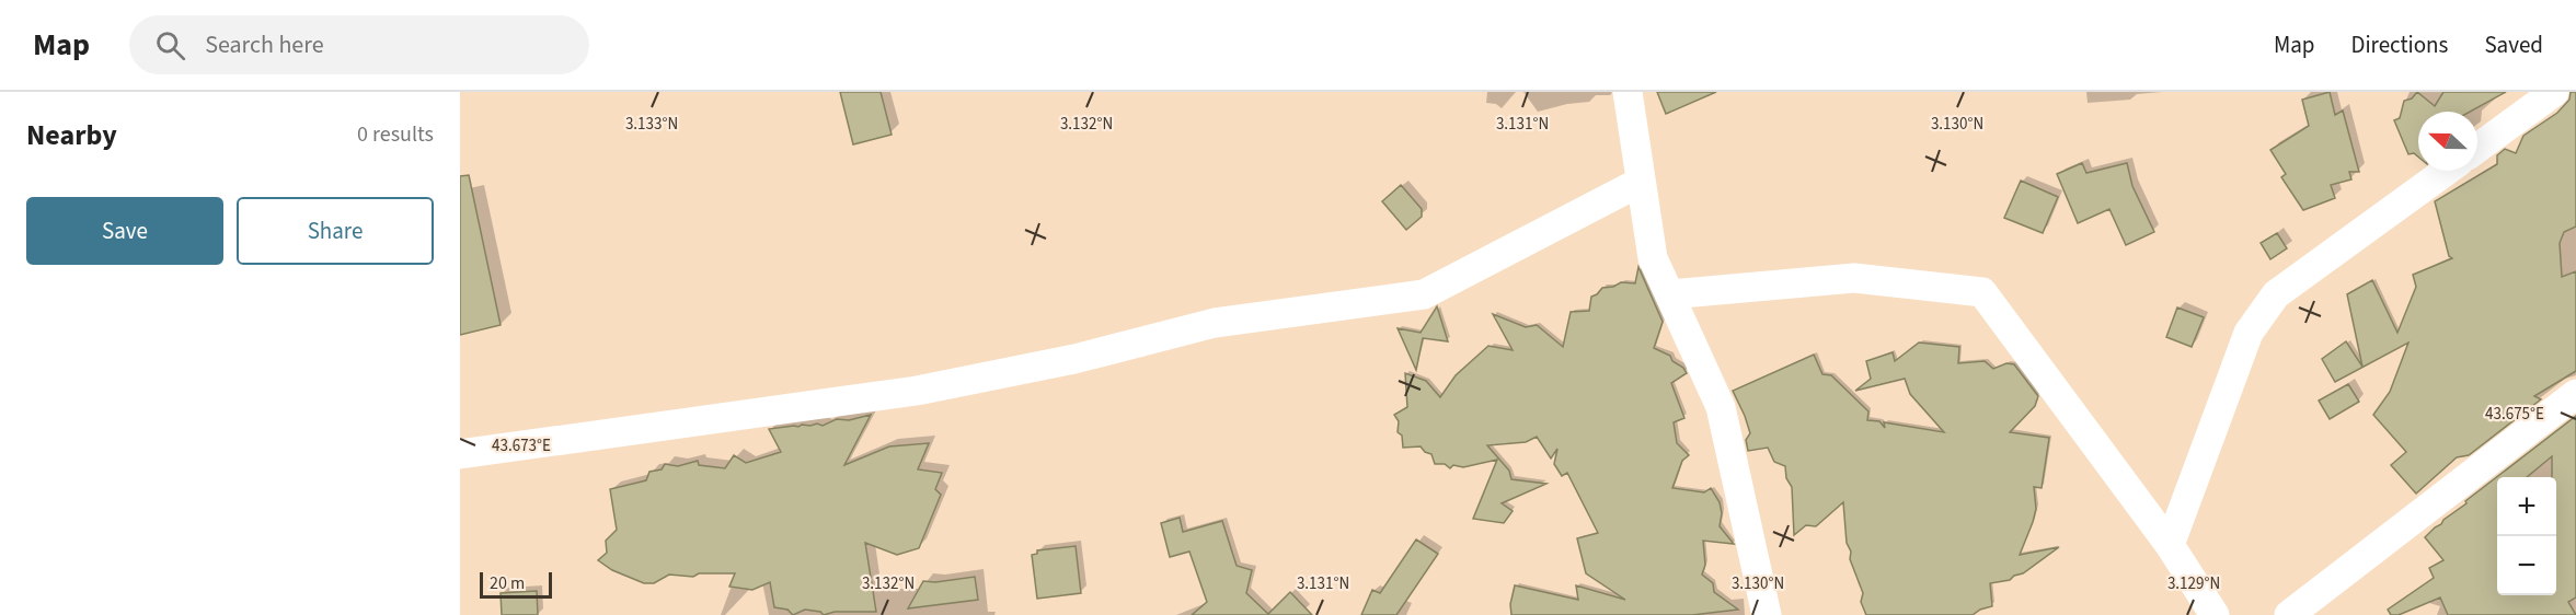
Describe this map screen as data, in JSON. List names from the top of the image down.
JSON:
{
  "scale_bar": "20 m",
  "north": "left",
  "page": {
    "header": "Map",
    "search": "Search here",
    "nav": ["Map", "Directions", "Saved"],
    "heading": ["Nearby", "0 results"],
    "buttons": ["Save", "Share"],
    "map_buttons": ["+", "−"],
    "scale": "20 m"
  },
  "coordinates": [
    "3.131°N",
    "3.130°N",
    "3.133°N",
    "3.132°N",
    "43.675°E",
    "43.673°E",
    "3.129°N"
  ]
}
